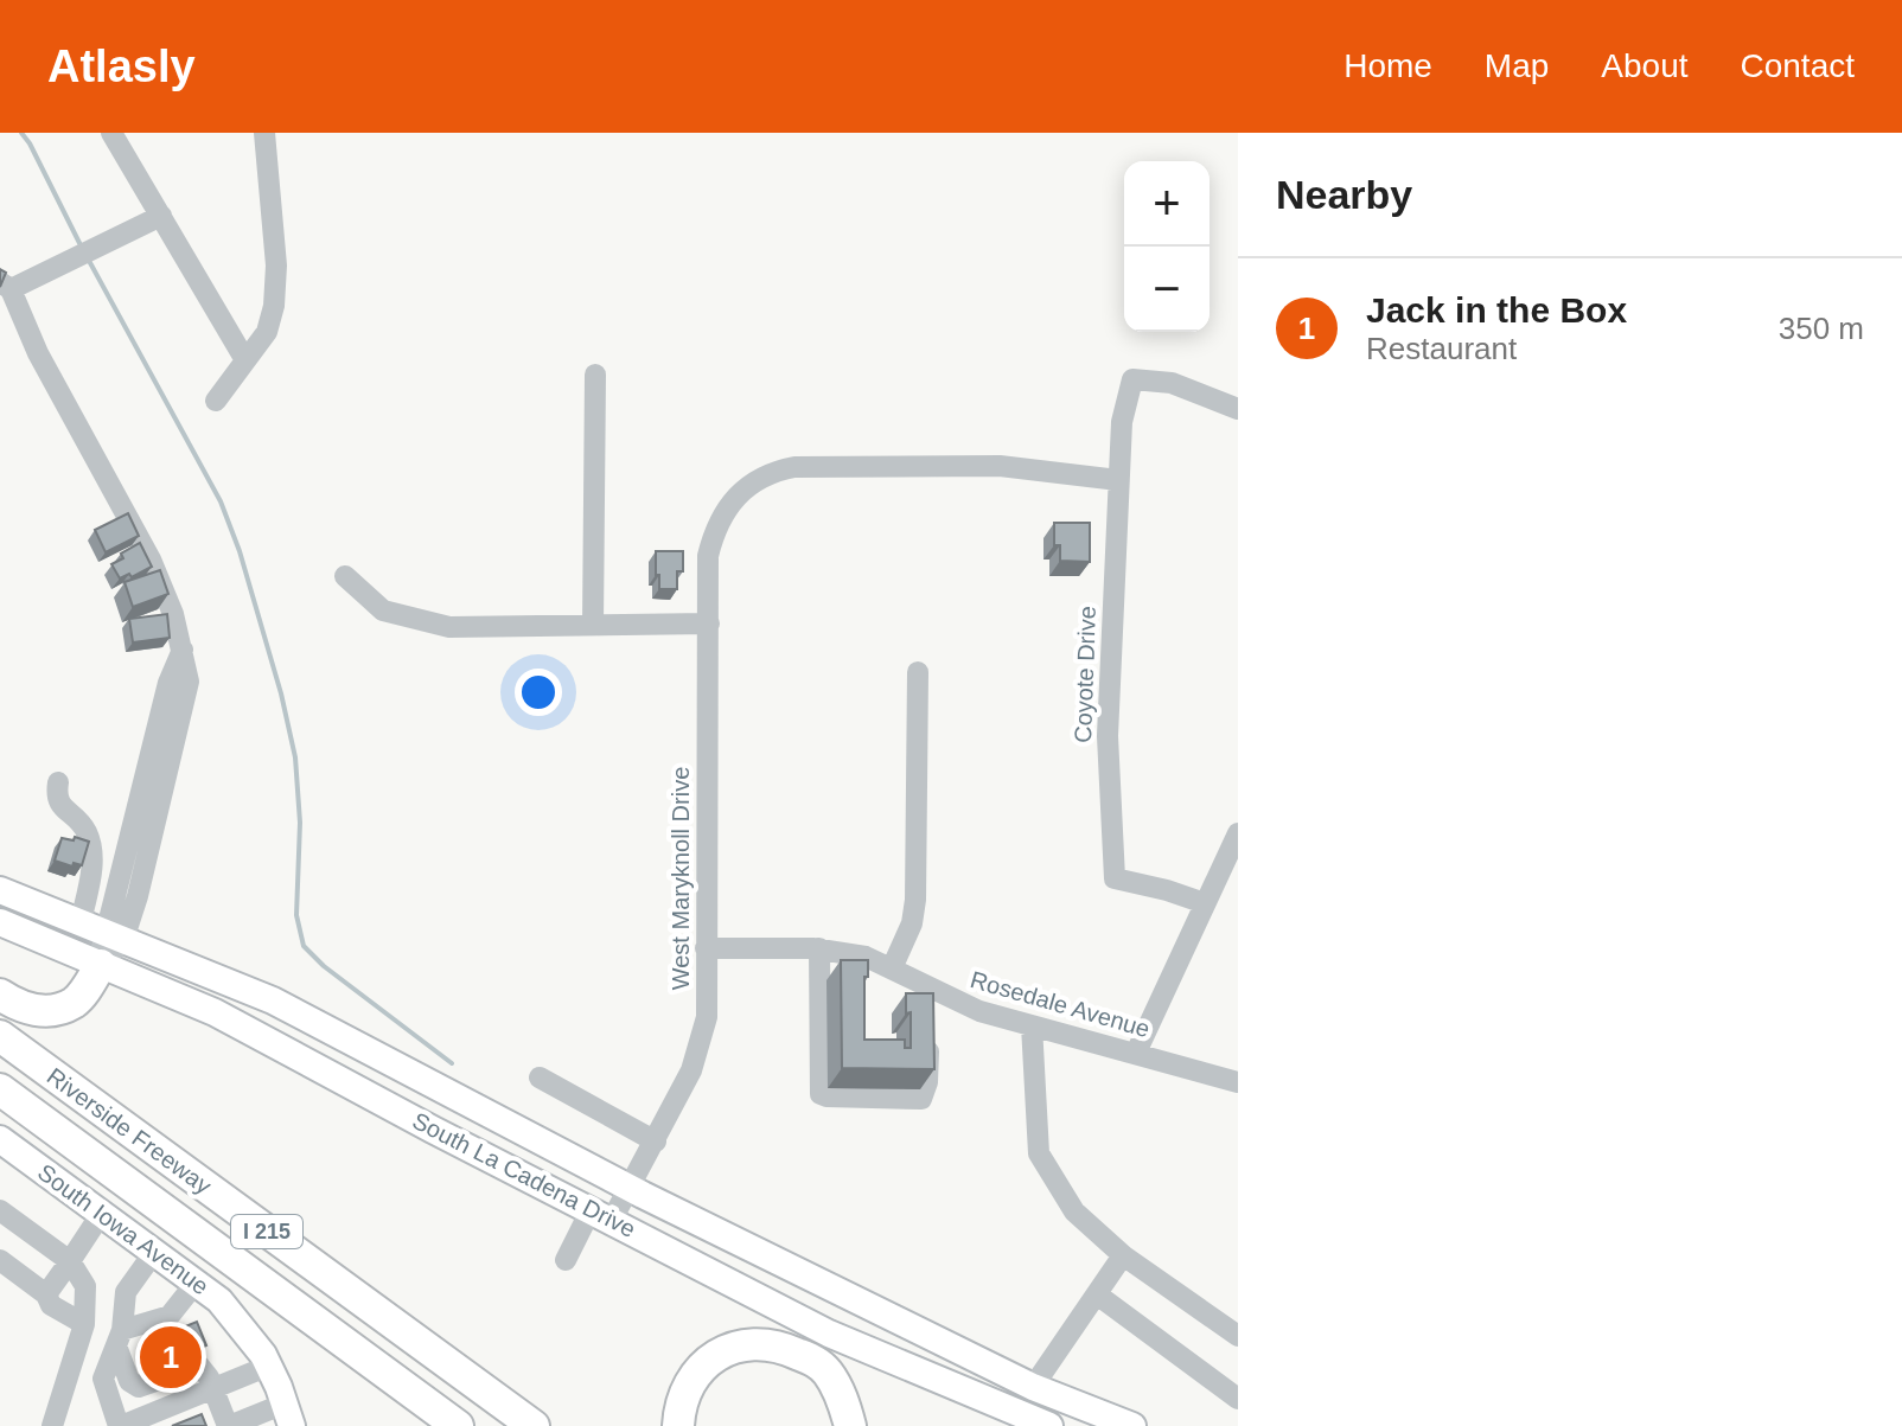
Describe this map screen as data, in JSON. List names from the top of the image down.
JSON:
{
  "streets": {
    "highway": ["Riverside Freeway", "I 215"],
    "main road": ["South La Cadena Drive", "South Iowa Avenue"],
    "street": ["Coyote Drive", "West Maryknoll Drive", "Rosedale Avenue"]
  },
  "crossings": [
    ["Coyote Drive", "West Maryknoll Drive"],
    ["West Maryknoll Drive", "Rosedale Avenue"],
    ["West Maryknoll Drive", "South La Cadena Drive"]
  ],
  "page": {
    "header": "Atlasly",
    "nav": [
      "Home",
      "Map",
      "About",
      "Contact"
    ],
    "heading": "Nearby",
    "map_buttons": ["+", "−"],
    "list": [
      {
        "mark": "1",
        "name": "Jack in the Box",
        "note": "Restaurant",
        "value": "350 m"
      }
    ],
    "pins": "1"
  }
}
